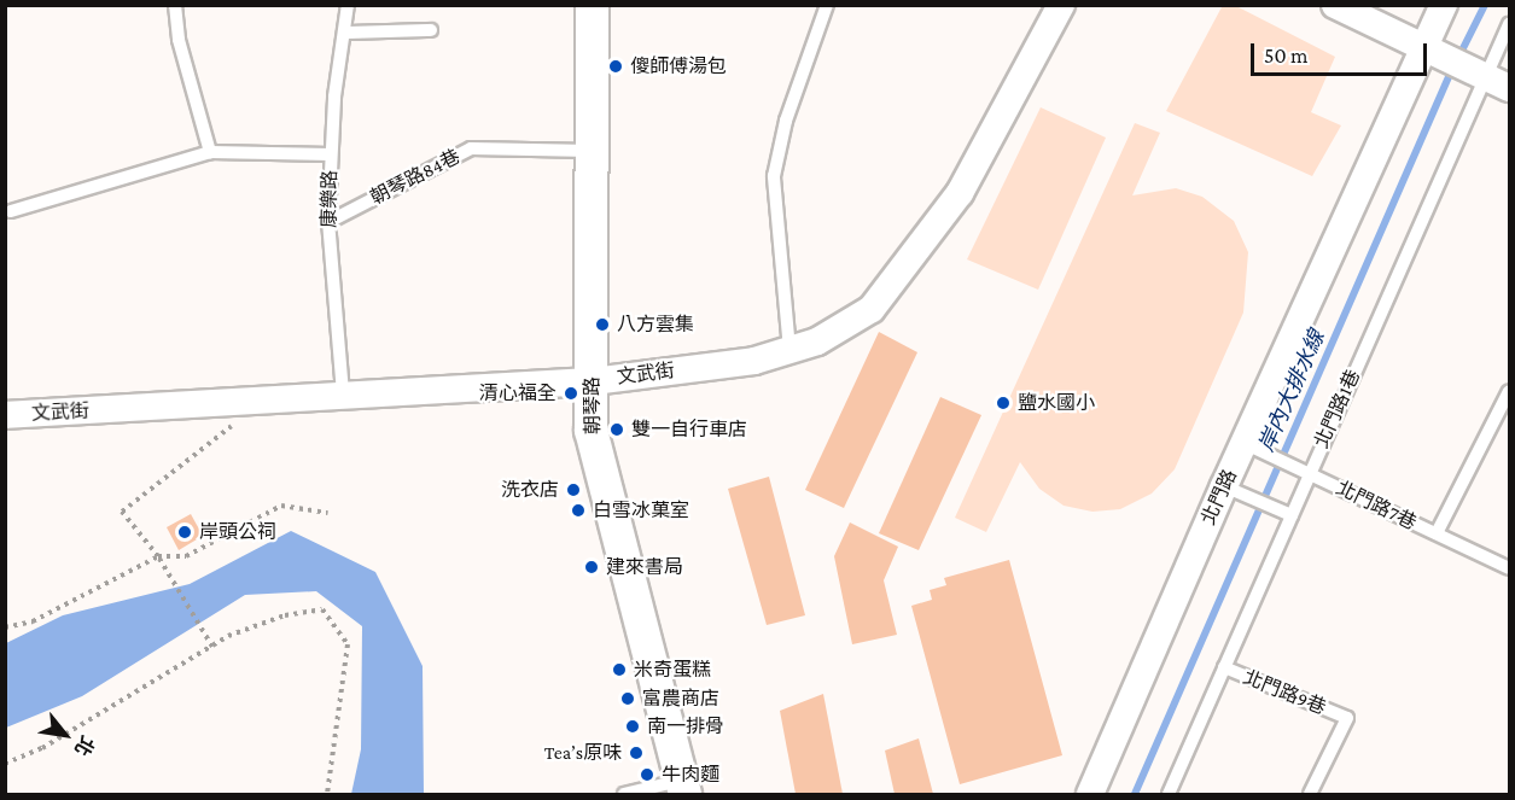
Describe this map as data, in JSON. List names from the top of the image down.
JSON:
{
  "streets": {
    "street": ["文武街", "朝琴路", "北門路"],
    "lane": [
      "朝琴路84巷",
      "康樂路",
      "北門路1巷",
      "北門路7巷",
      "北門路9巷"
    ]
  },
  "crossings": [
    ["朝琴路84巷", "康樂路"],
    ["朝琴路84巷", "朝琴路"],
    ["康樂路", "文武街"],
    ["文武街", "朝琴路"],
    ["北門路1巷", "北門路7巷"],
    ["北門路1巷", "北門路9巷"],
    ["北門路", "北門路7巷"]
  ],
  "water": ["岸內大排水線"],
  "places": [
    "傻師傅湯包",
    "八方雲集",
    "清心福全",
    "鹽水國小",
    "雙一自行車店",
    "洗衣店",
    "白雪冰菓室",
    "岸頭公祠",
    "建來書局",
    "米奇蛋糕",
    "富農商店",
    "南一排骨",
    "Tea’s原味",
    "牛肉麵"
  ],
  "scale_bar": "50 m",
  "north": "bottom right"
}
